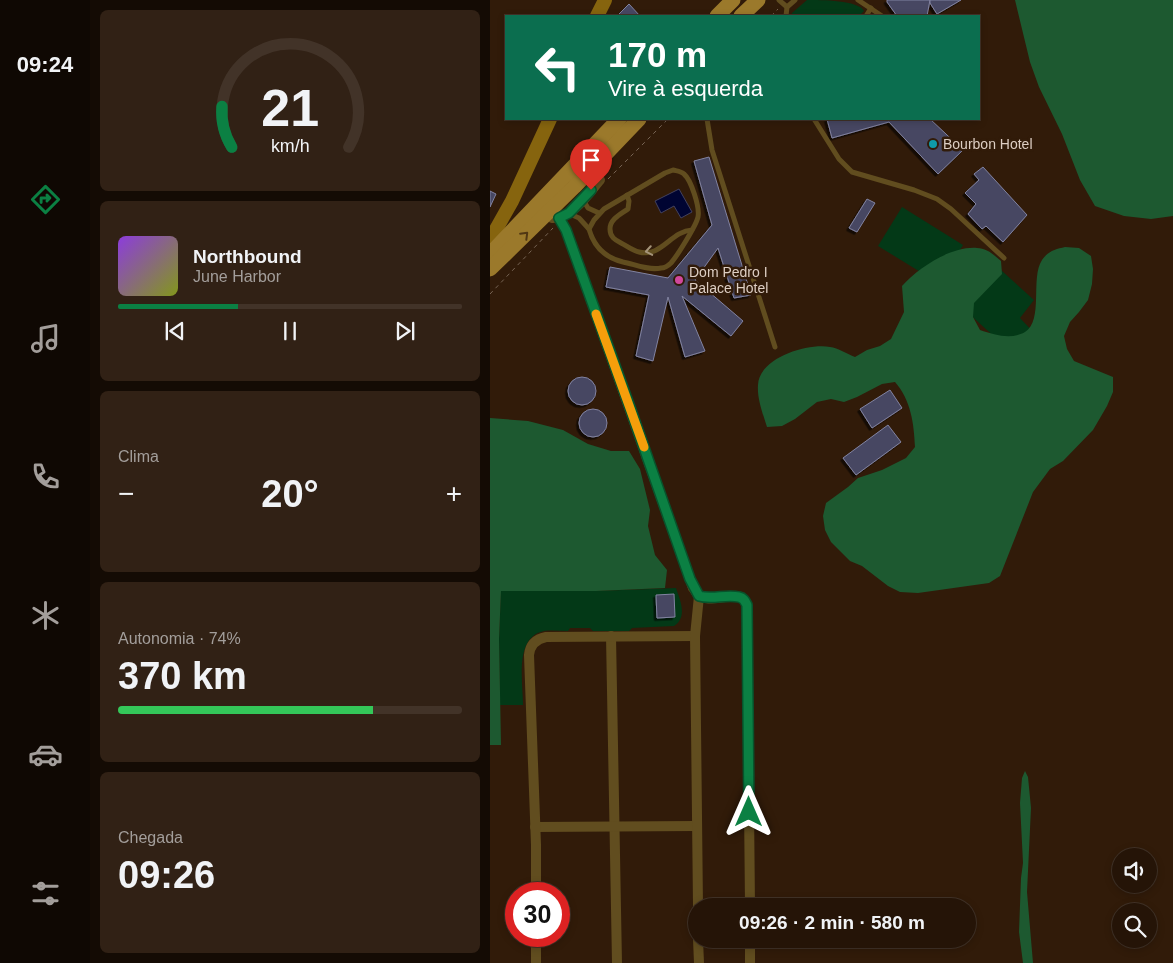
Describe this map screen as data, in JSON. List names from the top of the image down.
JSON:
{
  "places": ["Bourbon Hotel", "Dom Pedro I Palace Hotel"],
  "page": {
    "tabs": "09:24",
    "turn": ["170 m", "Vire à esquerda"],
    "song": ["Northbound", "June Harbor"],
    "tile": [
      "Clima",
      ["Autonomia · 74%", "370 km"],
      ["Chegada", "09:26"]
    ],
    "heat": ["−", "20°", "+"],
    "limit": "30",
    "trip": "09:26 · 2 min · 580 m",
    "gauge": ["21", "km/h"]
  }
}
